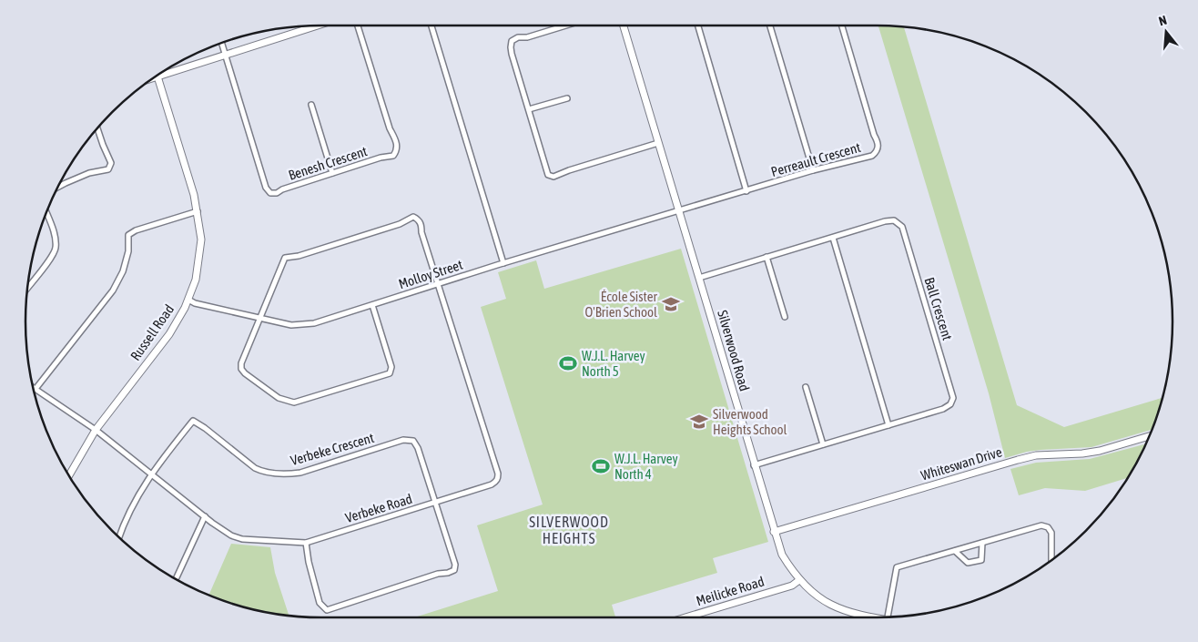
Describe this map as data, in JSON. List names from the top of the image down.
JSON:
{
  "streets": {
    "street": [
      "Perreault Crescent",
      "Benesh Crescent",
      "Molloy Street",
      "Ball Crescent",
      "Russell Road",
      "Silverwood Road",
      "Verbeke Crescent",
      "Whiteswan Drive",
      "Verbeke Road",
      "Meilicke Road"
    ]
  },
  "crossings": [
    ["Perreault Crescent", "Molloy Street"],
    ["Perreault Crescent", "Silverwood Road"],
    ["Molloy Street", "Russell Road"],
    ["Molloy Street", "Silverwood Road"],
    ["Molloy Street", "Verbeke Road"],
    ["Ball Crescent", "Silverwood Road"],
    ["Russell Road", "Verbeke Road"],
    ["Silverwood Road", "Whiteswan Drive"],
    ["Silverwood Road", "Meilicke Road"],
    ["Verbeke Crescent", "Verbeke Road"]
  ],
  "districts": ["SILVERWOOD HEIGHTS"],
  "places": {
    "school or university": ["École Sister O'Brien School", "Silverwood Heights School"],
    "sports": ["W.J.L. Harvey North 5", "W.J.L. Harvey North 4"]
  },
  "north": "top"
}
